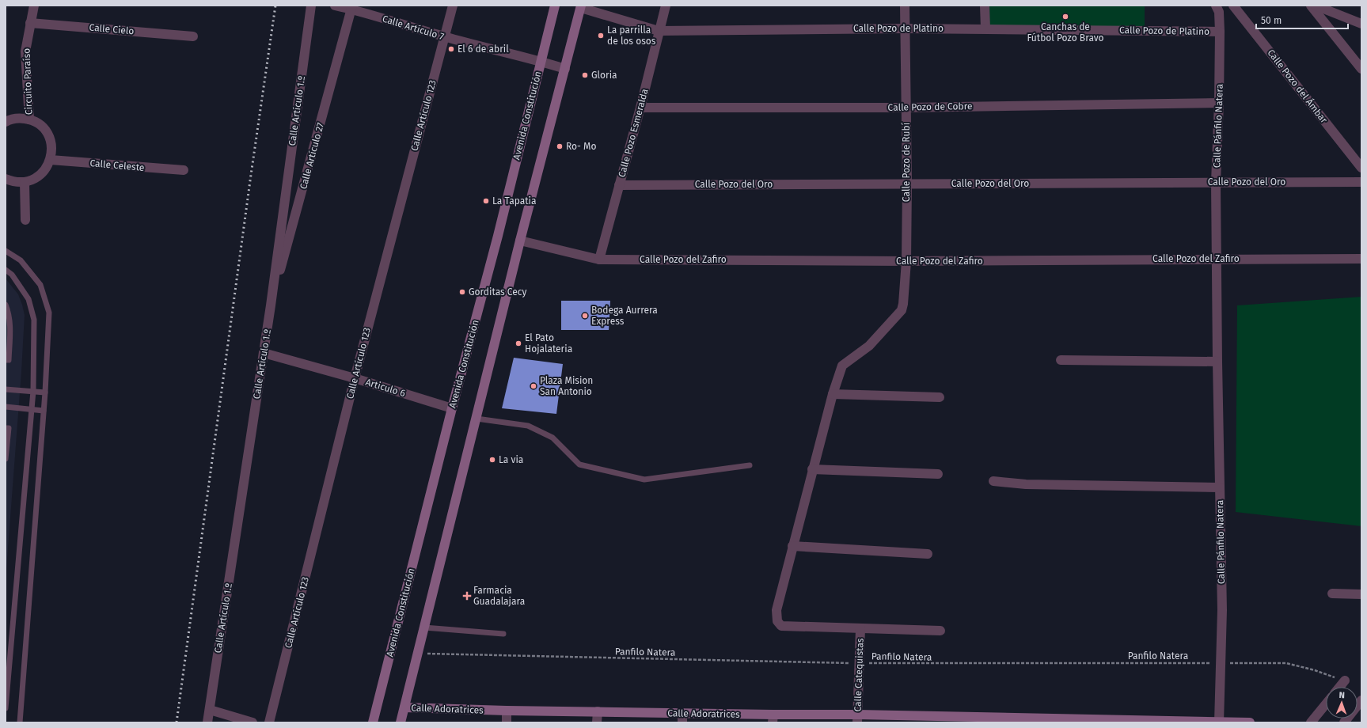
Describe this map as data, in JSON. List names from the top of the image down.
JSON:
{
  "streets": {
    "main road": ["Avenida Constitución", "Calle Adoratrices"],
    "street": [
      "Calle Artículo 7",
      "Calle Pozo de Platino",
      "Calle Cielo",
      "Circuito Paraíso",
      "Calle Pozo del Ámbar",
      "Calle Pozo de Cobre",
      "Calle Artículo 1.º",
      "Calle Artículo 123",
      "Calle Pánfilo Natera",
      "Calle Pozo Esmeralda",
      "Calle Artículo 27",
      "Calle Pozo de Rubí",
      "Calle Celeste",
      "Calle Pozo del Oro",
      "Calle Pozo del Zafiro",
      "Articulo 6",
      "Calle Catequistas"
    ],
    "path": ["Panfilo Natera"]
  },
  "crossings": [
    ["Calle Artículo 7", "Calle Artículo 123"],
    ["Calle Artículo 7", "Avenida Constitución"],
    ["Calle Artículo 7", "Calle Artículo 27"],
    ["Calle Pozo de Platino", "Calle Pánfilo Natera"],
    ["Calle Pozo de Platino", "Calle Pozo Esmeralda"],
    ["Calle Pozo de Platino", "Calle Pozo de Rubí"],
    ["Calle Cielo", "Circuito Paraíso"],
    ["Calle Pozo de Cobre", "Calle Pánfilo Natera"],
    ["Calle Pozo de Cobre", "Calle Pozo Esmeralda"],
    ["Calle Pozo de Cobre", "Calle Pozo de Rubí"],
    ["Calle Artículo 1.º", "Calle Artículo 27"],
    ["Calle Artículo 1.º", "Articulo 6"],
    ["Calle Artículo 123", "Articulo 6"],
    ["Avenida Constitución", "Articulo 6"],
    ["Calle Pánfilo Natera", "Calle Pozo del Oro"],
    ["Calle Pánfilo Natera", "Calle Pozo del Zafiro"],
    ["Calle Pánfilo Natera", "Panfilo Natera"],
    ["Calle Pánfilo Natera", "Calle Adoratrices"],
    ["Calle Pozo Esmeralda", "Calle Pozo del Oro"],
    ["Calle Pozo Esmeralda", "Calle Pozo del Zafiro"],
    ["Calle Pozo de Rubí", "Calle Pozo del Oro"],
    ["Calle Pozo de Rubí", "Calle Pozo del Zafiro"],
    ["Calle Pozo de Rubí", "Calle Catequistas"],
    ["Panfilo Natera", "Calle Catequistas"],
    ["Calle Catequistas", "Calle Adoratrices"]
  ],
  "places": {
    "other": [
      "Canchas de Fútbol Pozo Bravo",
      "La parrilla de los osos",
      "El 6 de abril",
      "Gloria",
      "Ro- Mo",
      "La Tapatia",
      "Gorditas Cecy",
      "Bodega Aurrera Express",
      "El Pato Hojalateria",
      "Plaza Mision San Antonio",
      "La via"
    ],
    "health": ["Farmacia Guadalajara"]
  },
  "scale_bar": "50 m",
  "north": "top"
}
